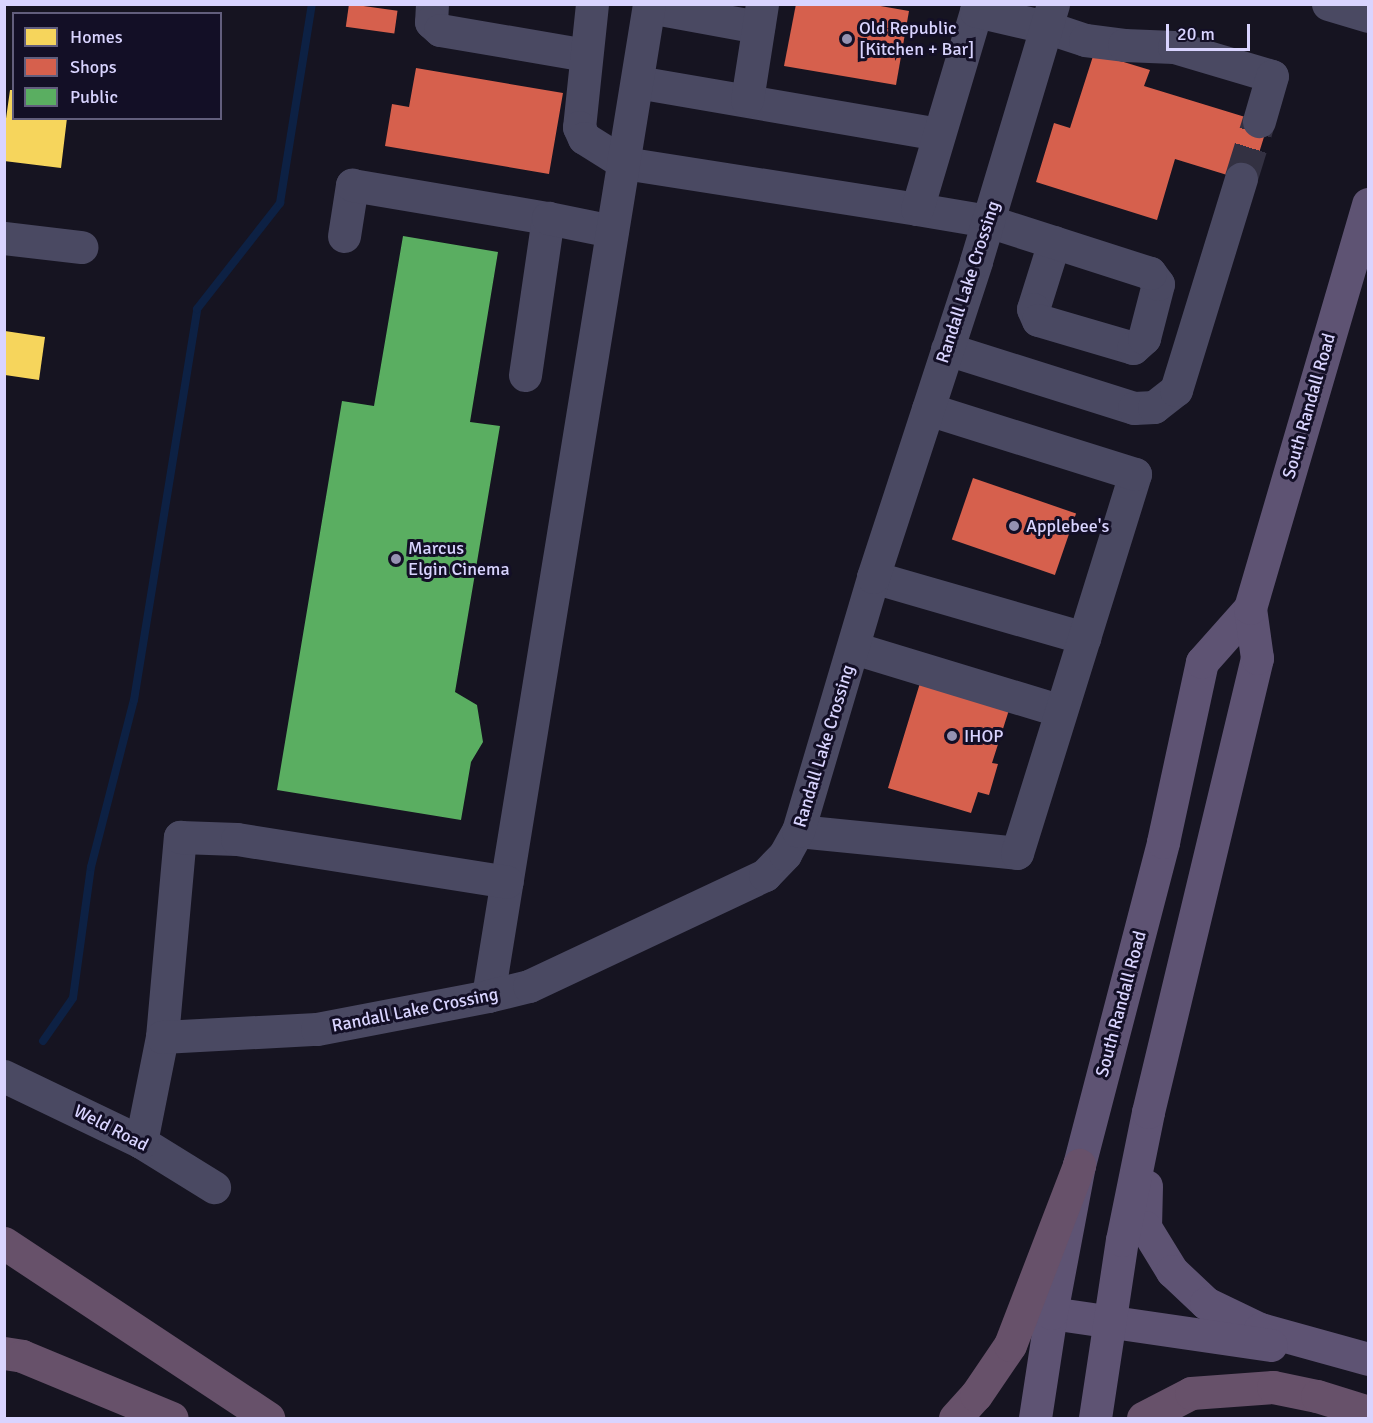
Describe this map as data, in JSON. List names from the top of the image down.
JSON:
{
  "streets": {
    "main road": ["South Randall Road"],
    "street": ["Randall Lake Crossing", "Weld Road"]
  },
  "places": [
    "Old Republic [Kitchen + Bar]",
    "Applebee's",
    "Marcus Elgin Cinema",
    "IHOP"
  ],
  "legend": ["Homes", "Shops", "Public"],
  "scale_bar": "20 m"
}
